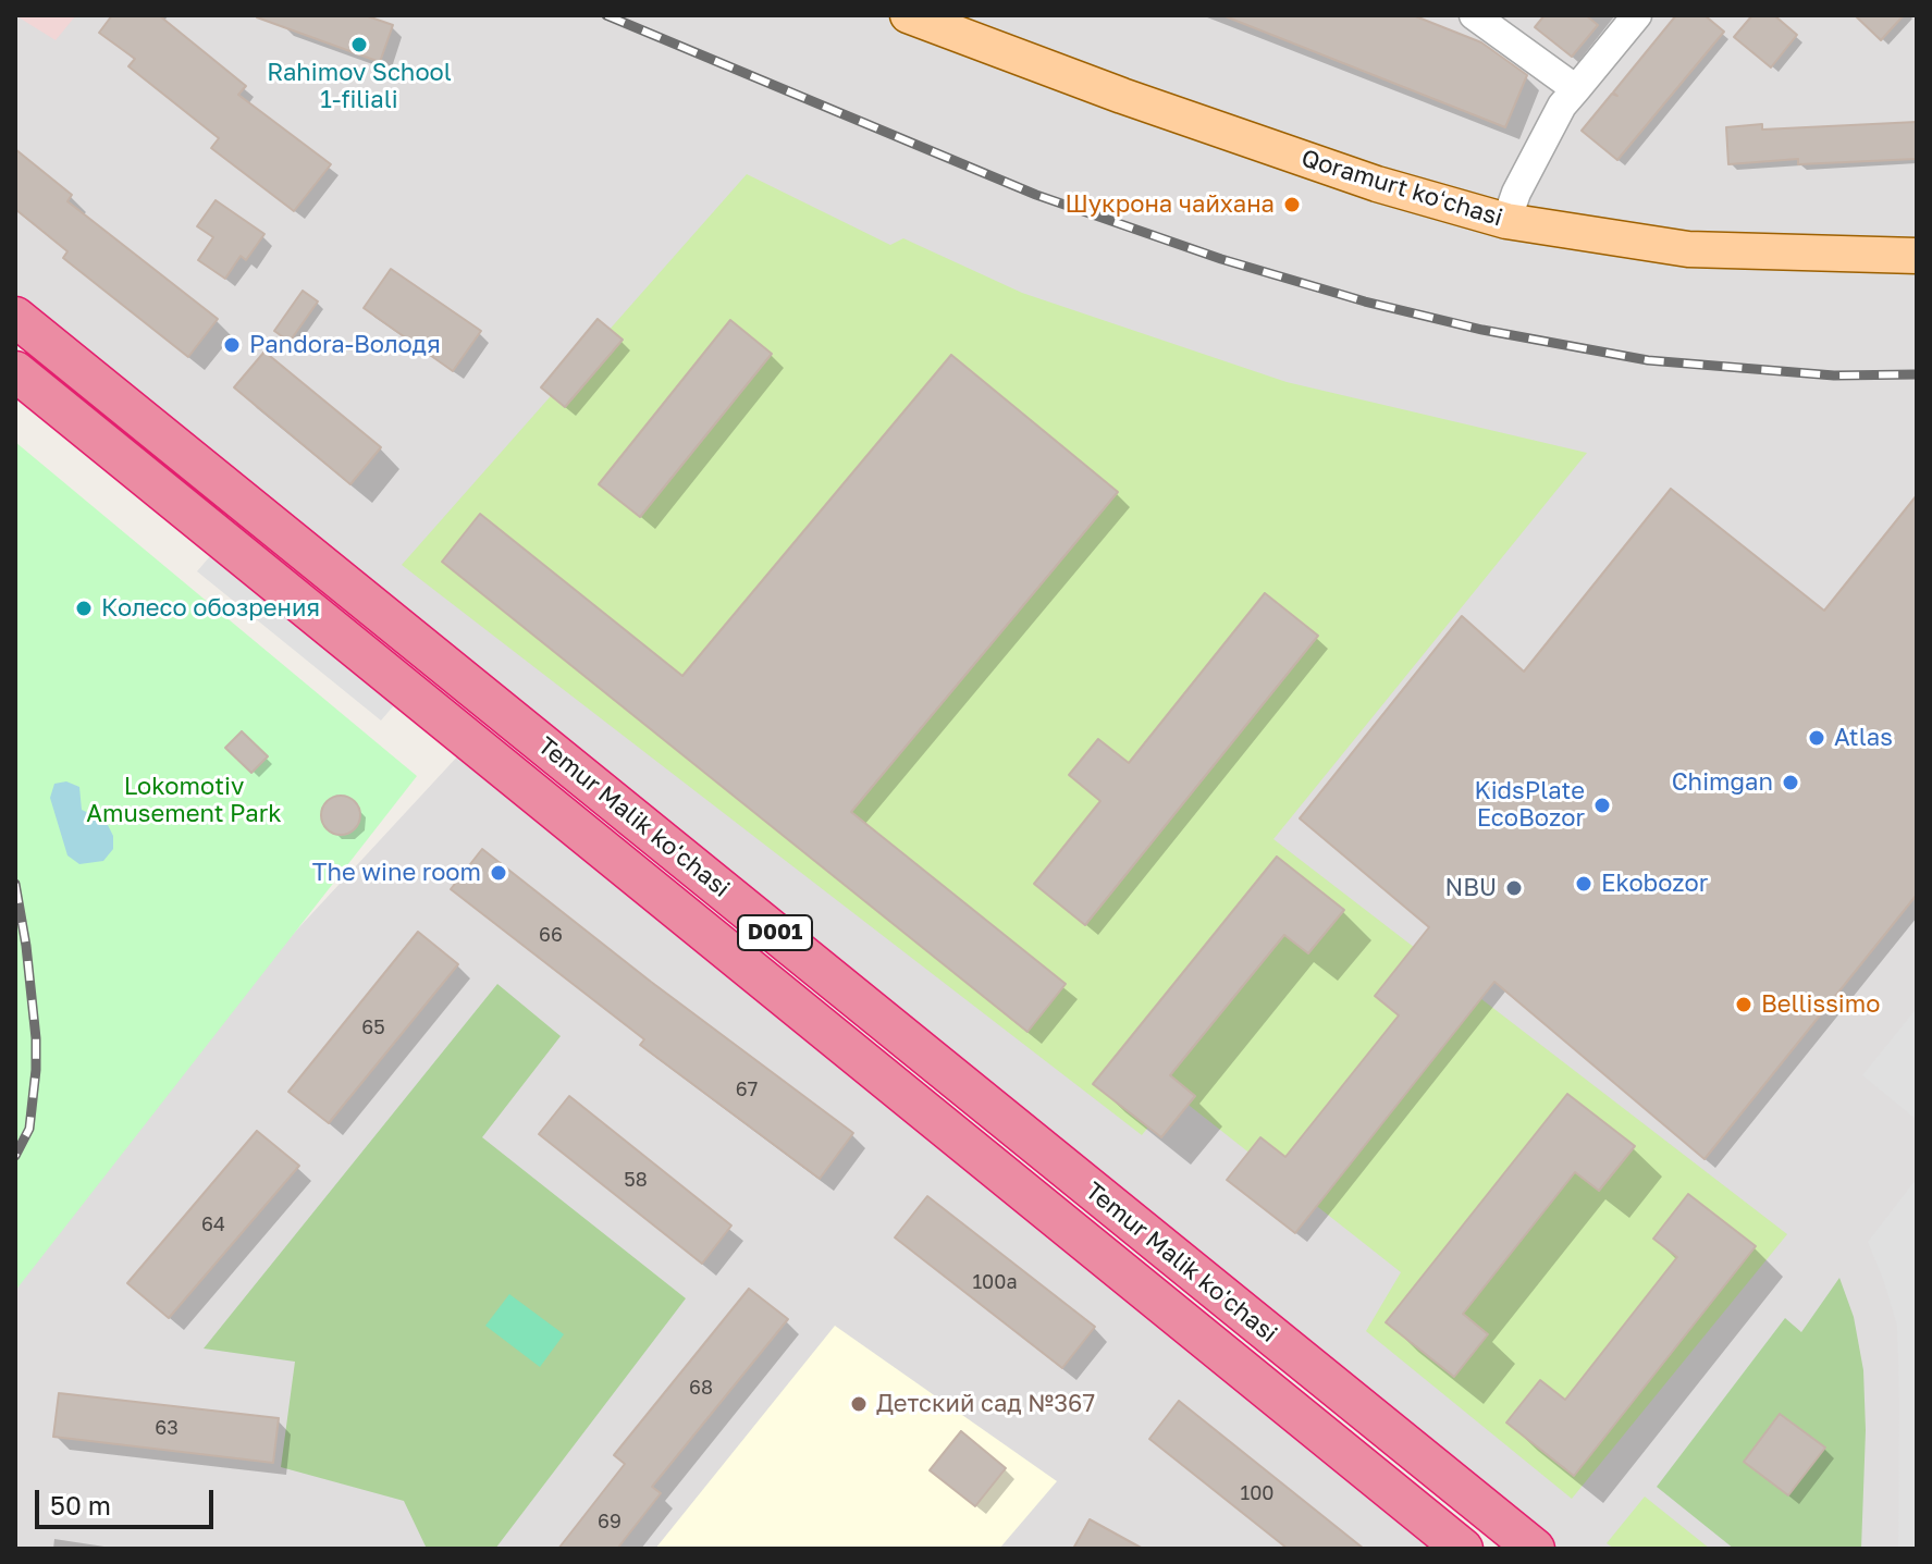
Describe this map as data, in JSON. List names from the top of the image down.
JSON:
{
  "streets": {
    "highway": ["Temur Malik ko'chasi", "D001"],
    "main road": ["Qoramurt koʻchasi"]
  },
  "parks": ["Lokomotiv Amusement Park"],
  "places": [
    "Rahimov School 1-filiali",
    "Шукрона чайхана",
    "Pandora-Володя",
    "Колесо обозрения",
    "Atlas",
    "Chimgan",
    "KidsPlate EcoBozor",
    "The wine room",
    "Ekobozor",
    "NBU",
    "Bellissimo",
    "Детский сад №367"
  ],
  "house_numbers": [
    "66",
    "65",
    "67",
    "58",
    "64",
    "100а",
    "68",
    "63",
    "100",
    "69"
  ],
  "scale_bar": "50 m"
}
